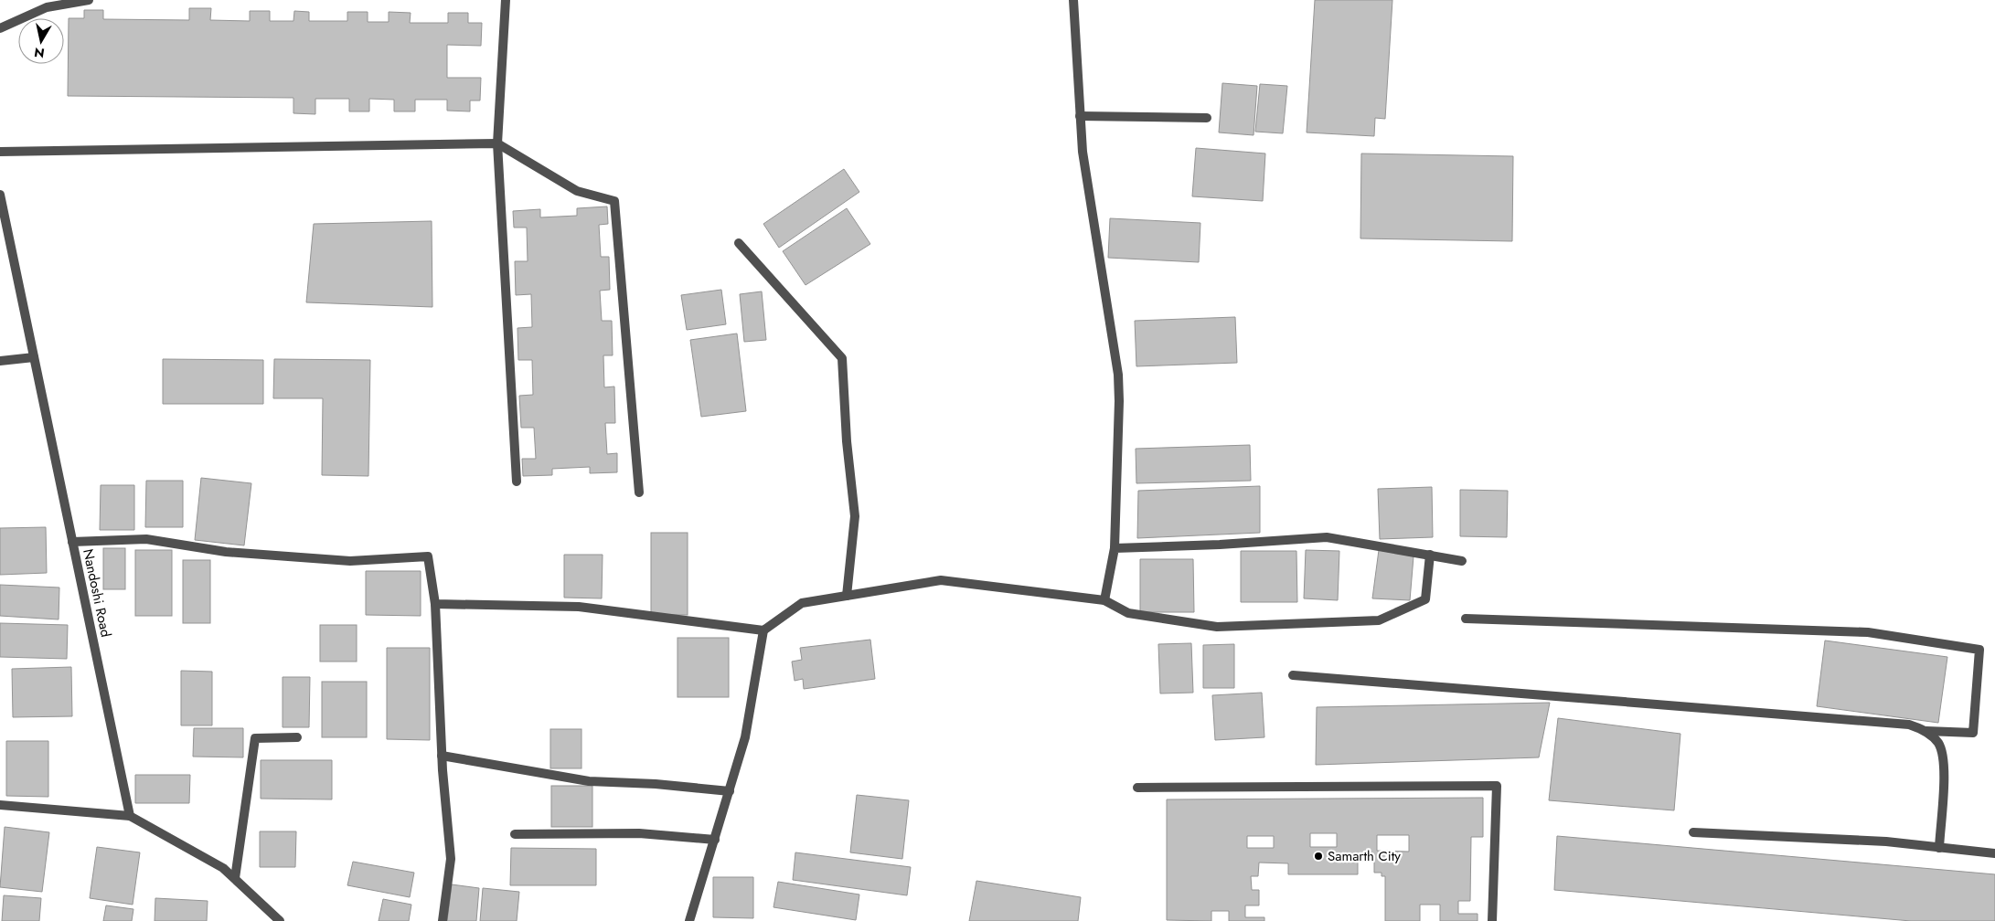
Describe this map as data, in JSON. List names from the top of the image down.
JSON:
{
  "streets": {
    "street": ["Nandoshi Road"]
  },
  "places": ["Samarth City"],
  "north": "bottom"
}
